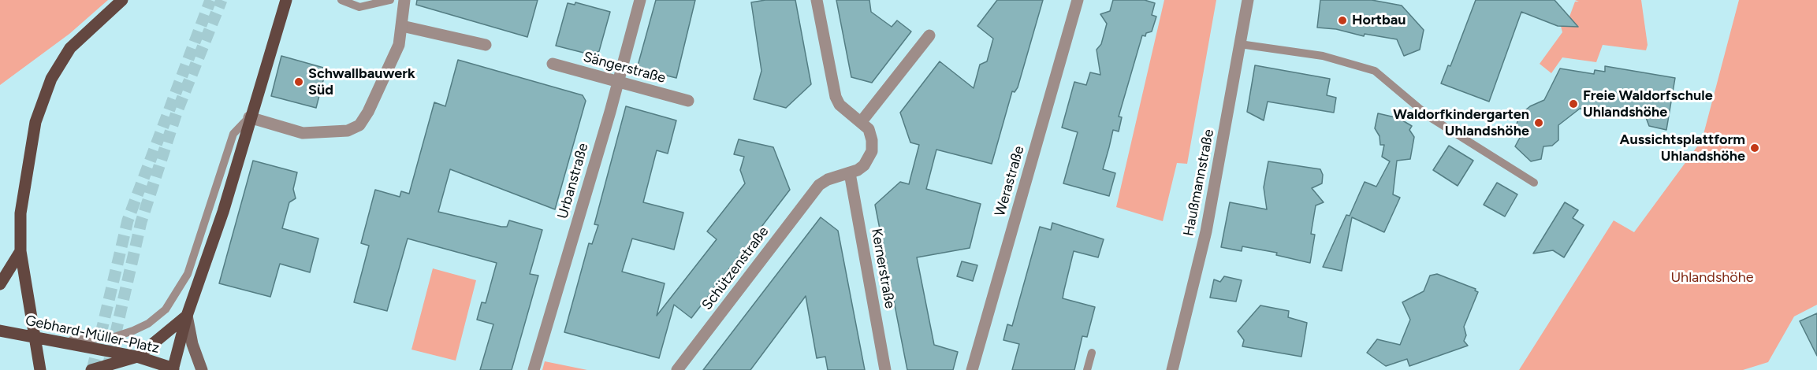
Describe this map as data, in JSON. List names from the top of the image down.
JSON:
{
  "streets": {
    "main road": ["Gebhard-Müller-Platz"],
    "street": [
      "Sängerstraße",
      "Urbanstraße",
      "Werastraße",
      "Haußmannstraße",
      "Schützenstraße",
      "Kernerstraße"
    ]
  },
  "crossings": [
    ["Sängerstraße", "Urbanstraße"],
    ["Schützenstraße", "Kernerstraße"]
  ],
  "parks": ["Uhlandshöhe"],
  "places": [
    "Hortbau",
    "Schwallbauwerk Süd",
    "Freie Waldorfschule Uhlandshöhe",
    "Waldorfkindergarten Uhlandshöhe",
    "Aussichtsplattform Uhlandshöhe"
  ]
}
